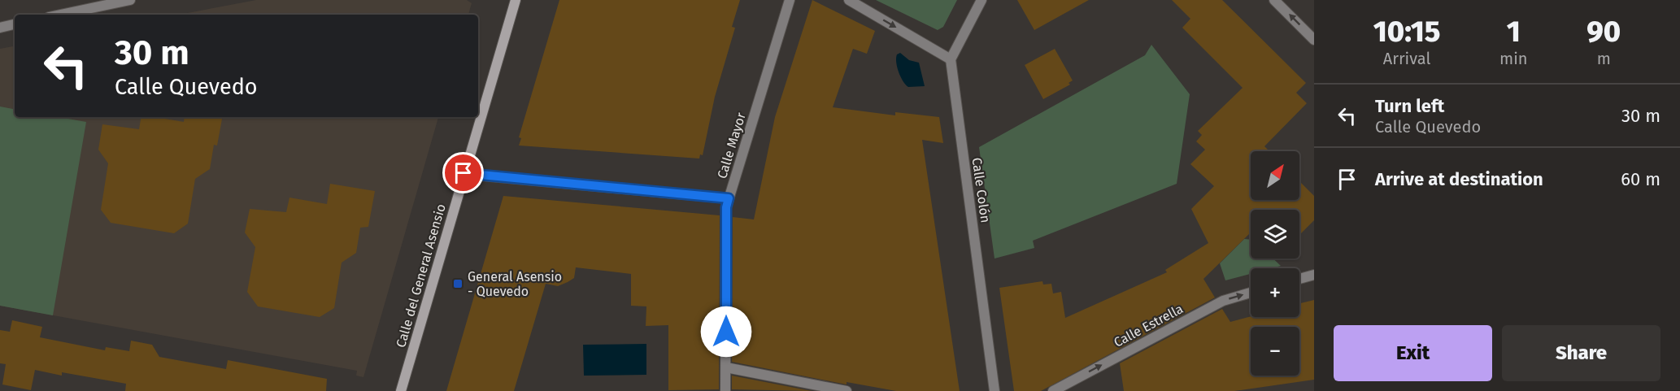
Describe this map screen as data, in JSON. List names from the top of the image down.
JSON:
{
  "streets": {
    "main road": ["Calle del General Asensio"],
    "street": ["Calle Mayor", "Calle Colón", "Calle Estrella"]
  },
  "one_way": ["Calle Estrella"],
  "places": {
    "transit": ["General Asensio - Quevedo"]
  },
  "north": "top right",
  "page": {
    "eta": [
      "10:15",
      "Arrival",
      "1",
      "min",
      "90",
      "m"
    ],
    "turn": ["30 m", "Calle Quevedo"],
    "list": [
      {
        "name": "Turn left",
        "note": "Calle Quevedo",
        "value": "30 m"
      },
      {
        "name": "Arrive at destination",
        "value": "60 m"
      }
    ],
    "map_buttons": ["+", "−"],
    "buttons": ["Exit", "Share"]
  }
}
